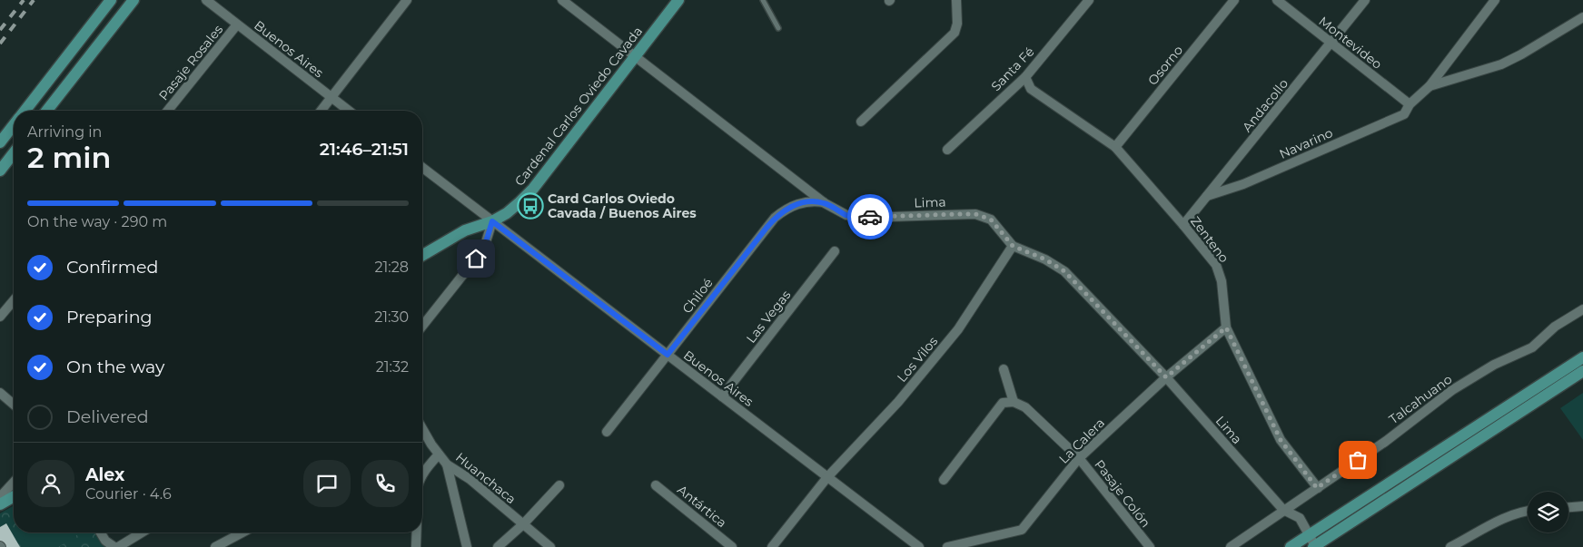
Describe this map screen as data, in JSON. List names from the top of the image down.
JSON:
{
  "streets": {
    "main road": ["Cardenal Carlos Oviedo Cavada"],
    "street": [
      "Montevideo",
      "Buenos Aires",
      "Pasaje Rosales",
      "Osorno",
      "Santa Fé",
      "Andacollo",
      "Navarino",
      "Lima",
      "Zenteno",
      "Chiloé",
      "Las Vegas",
      "Los Vilos",
      "Talcahuano",
      "La Calera",
      "Huanchaca",
      "Pasaje Colón",
      "Antártica"
    ]
  },
  "crossings": [
    ["Montevideo", "Andacollo"],
    ["Montevideo", "Navarino"],
    ["Buenos Aires", "Pasaje Rosales"],
    ["Buenos Aires", "Cardenal Carlos Oviedo Cavada"],
    ["Buenos Aires", "Chiloé"],
    ["Buenos Aires", "Las Vegas"],
    ["Buenos Aires", "Los Vilos"],
    ["Osorno", "Zenteno"],
    ["Santa Fé", "Zenteno"],
    ["Andacollo", "Navarino"],
    ["Andacollo", "Zenteno"],
    ["Cardenal Carlos Oviedo Cavada", "Lima"],
    ["Lima", "Chiloé"],
    ["Lima", "Los Vilos"],
    ["Lima", "Talcahuano"],
    ["Lima", "La Calera"],
    ["Zenteno", "Talcahuano"],
    ["Zenteno", "La Calera"],
    ["La Calera", "Pasaje Colón"]
  ],
  "places": {
    "bus stop": ["Card Carlos Oviedo Cavada / Buenos Aires"]
  },
  "page": {
    "heading": ["2 min", "Arriving in", "21:46–21:51"],
    "panel": ["Alex", "Courier · 4.6"],
    "bar": "On the way · 290 m",
    "list": [
      ["Confirmed", "21:28"],
      ["Preparing", "21:30"],
      ["On the way", "21:32"],
      "Delivered"
    ]
  }
}
